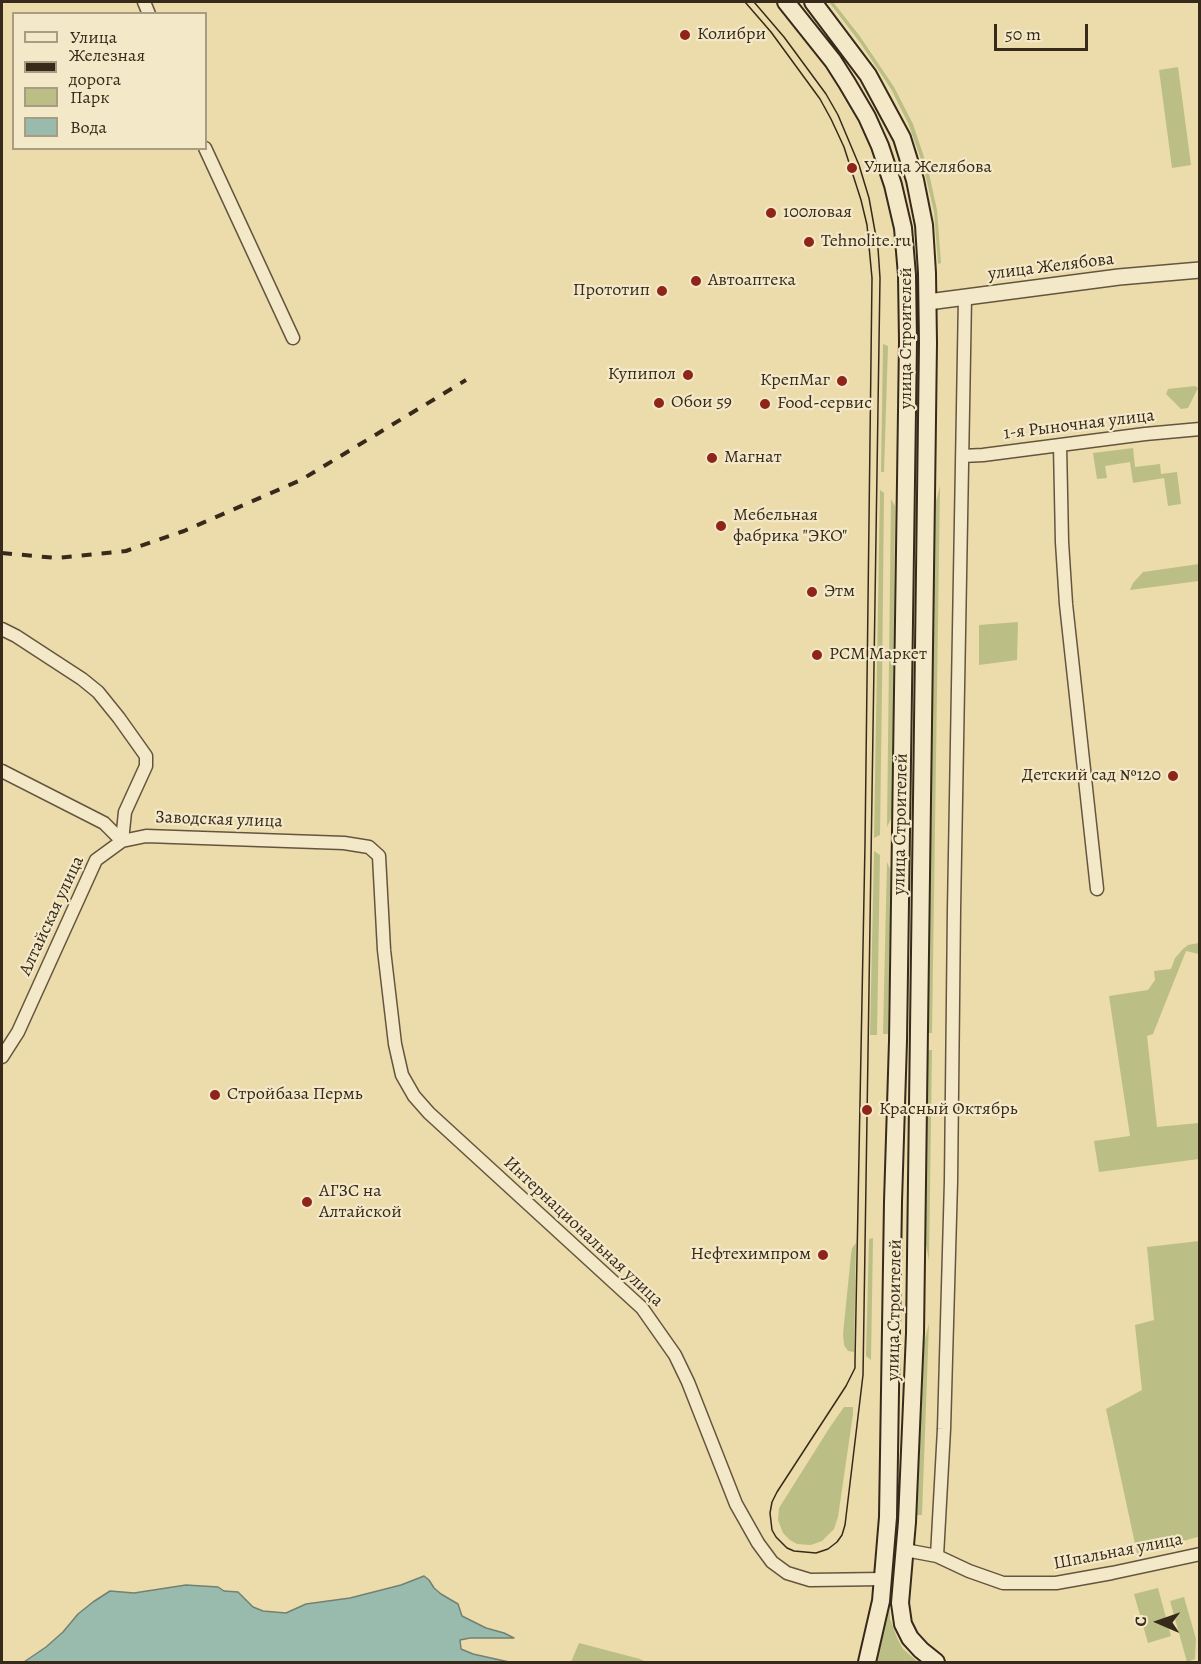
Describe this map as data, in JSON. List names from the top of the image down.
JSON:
{
  "streets": {
    "main road": ["улица Желябова", "улица Строителей"],
    "street": [
      "1-я Рыночная улица",
      "Заводская улица",
      "Алтайская улица",
      "Интернациональная улица",
      "Шпальная улица"
    ]
  },
  "crossings": [
    ["улица Желябова", "улица Строителей"],
    ["улица Строителей", "Интернациональная улица"],
    ["улица Строителей", "Шпальная улица"],
    ["Заводская улица", "Алтайская улица"],
    ["Заводская улица", "Интернациональная улица"]
  ],
  "places": [
    "Колибри",
    "Улица Желябова",
    "100ловая",
    "Tehnolite.ru",
    "Автоаптека",
    "Прототип",
    "Купипол",
    "КрепМаг",
    "Обои 59",
    "Food-сервис",
    "Магнат",
    "Мебельная фабрика \"ЭКО\"",
    "Этм",
    "РСМ Маркет",
    "Детский сад №120",
    "Стройбаза Пермь",
    "Красный Октябрь",
    "АГЗС на Алтайской",
    "Нефтехимпром"
  ],
  "legend": [
    "Улица",
    "Железная дорога",
    "Парк",
    "Вода"
  ],
  "scale_bar": "50 m",
  "north": "left"
}
